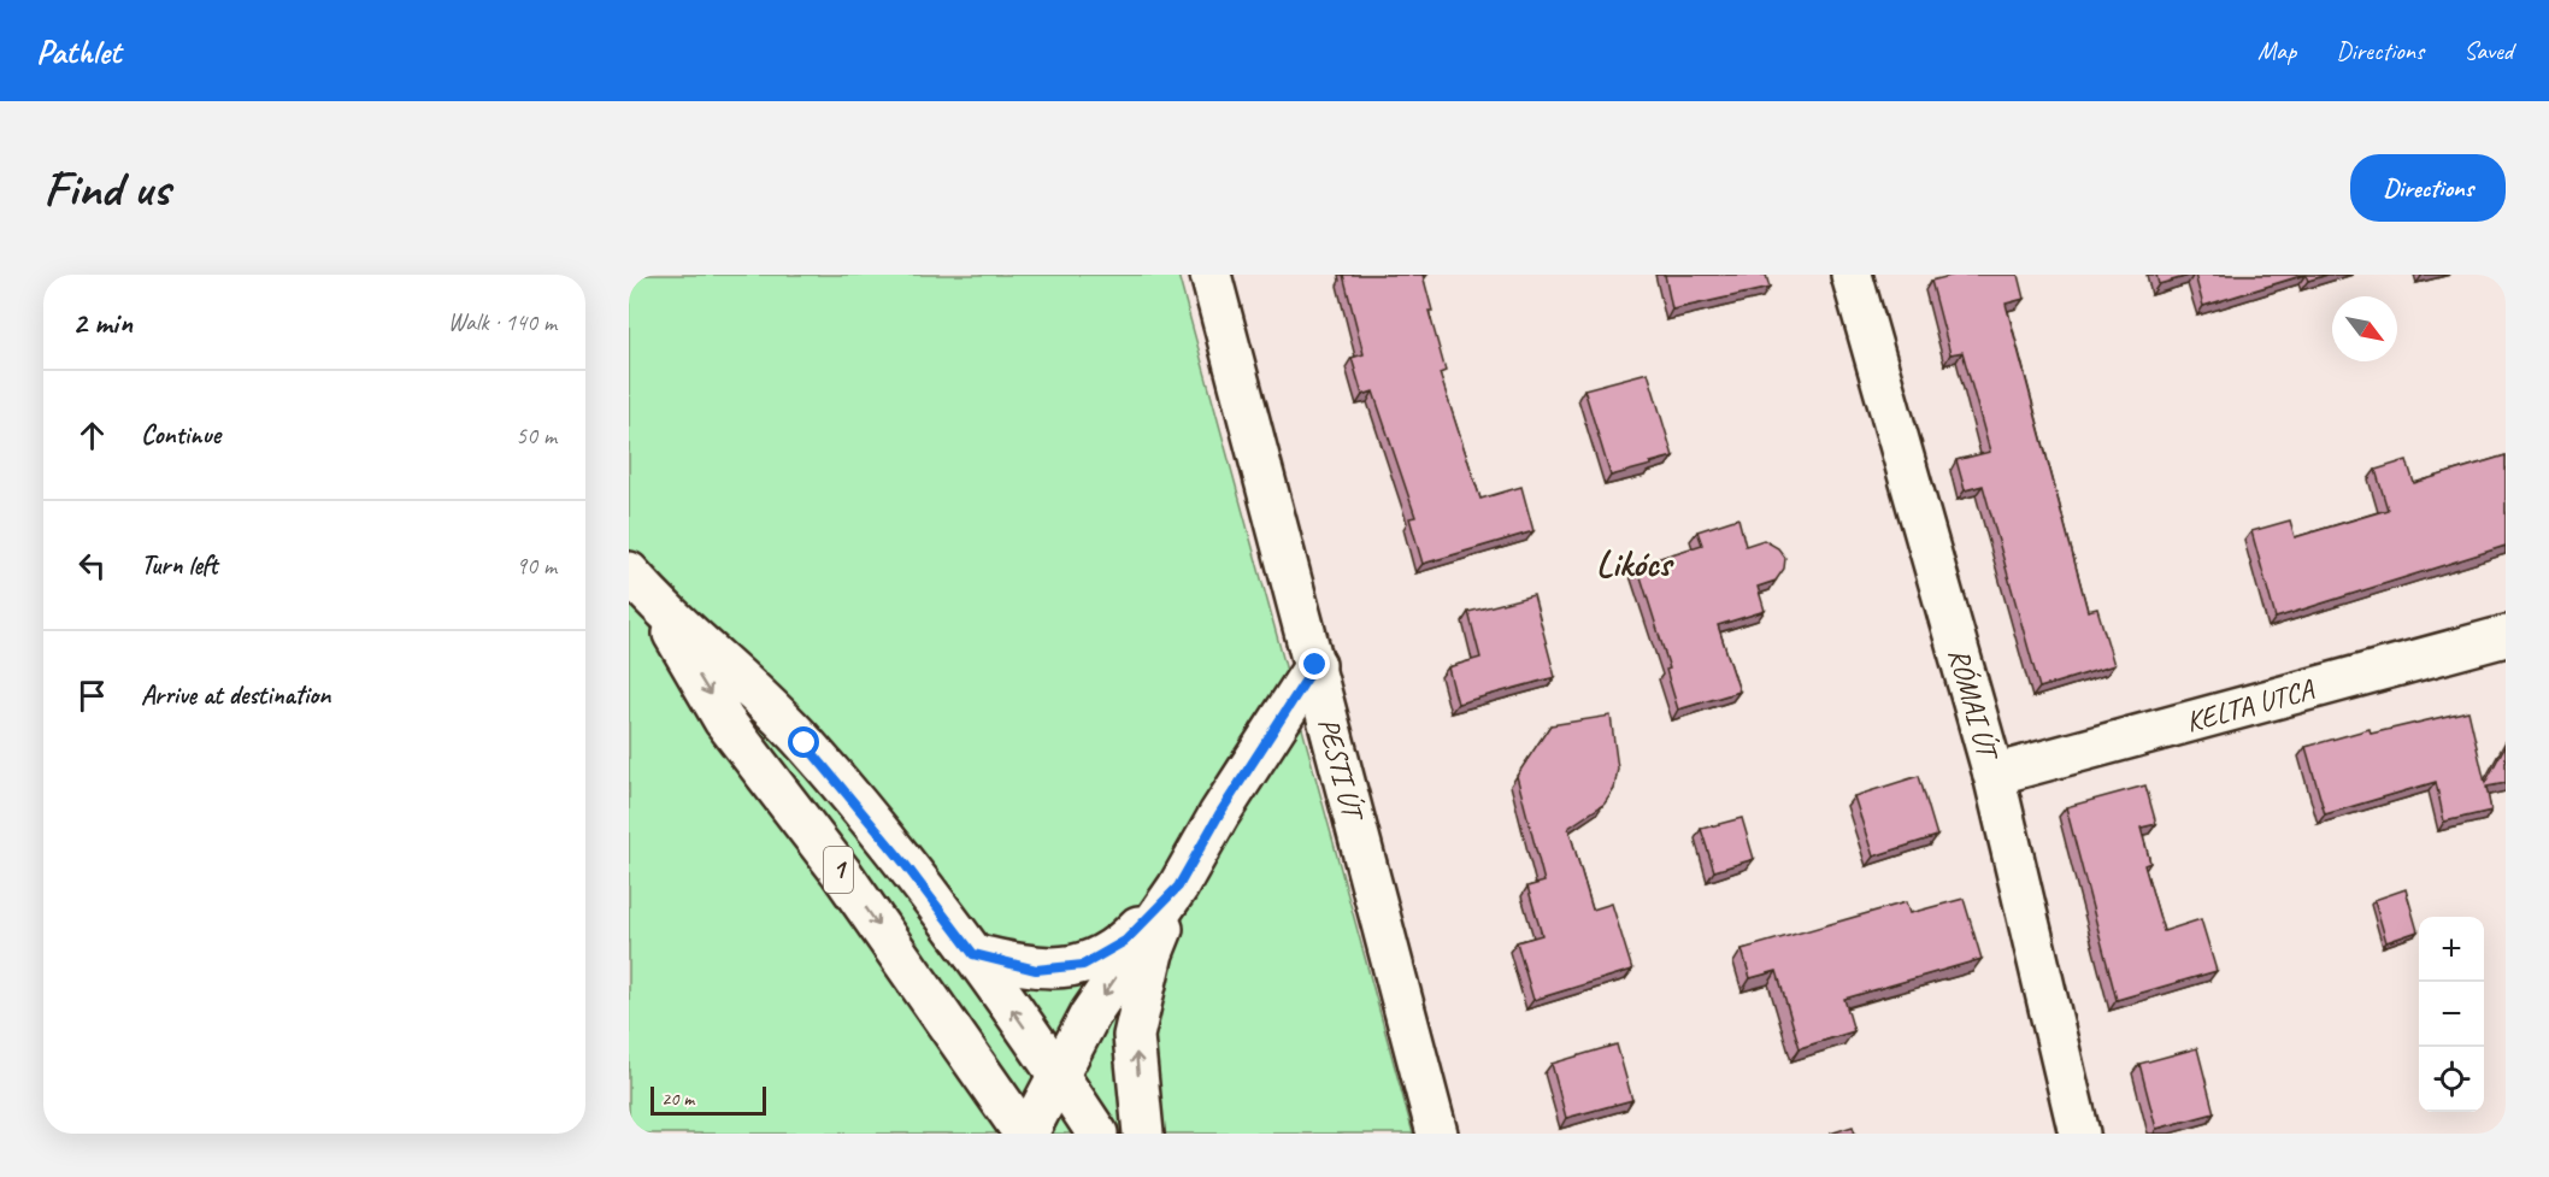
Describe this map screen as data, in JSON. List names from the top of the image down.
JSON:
{
  "streets": {
    "street": [
      "RÓMAI ÚT",
      "KELTA UTCA",
      "PESTI ÚT",
      "1"
    ]
  },
  "crossings": [
    ["RÓMAI ÚT", "KELTA UTCA"]
  ],
  "districts": ["Likócs"],
  "scale_bar": "20 m",
  "north": "bottom right",
  "page": {
    "header": "Pathlet",
    "nav": ["Map", "Directions", "Saved"],
    "buttons": "Directions",
    "title": "Find us",
    "heading": ["2 min", "Walk · 140 m"],
    "list": [
      ["Continue", "50 m"],
      ["Turn left", "90 m"],
      "Arrive at destination"
    ],
    "map_buttons": ["+", "−"],
    "scale": "20 m"
  }
}
